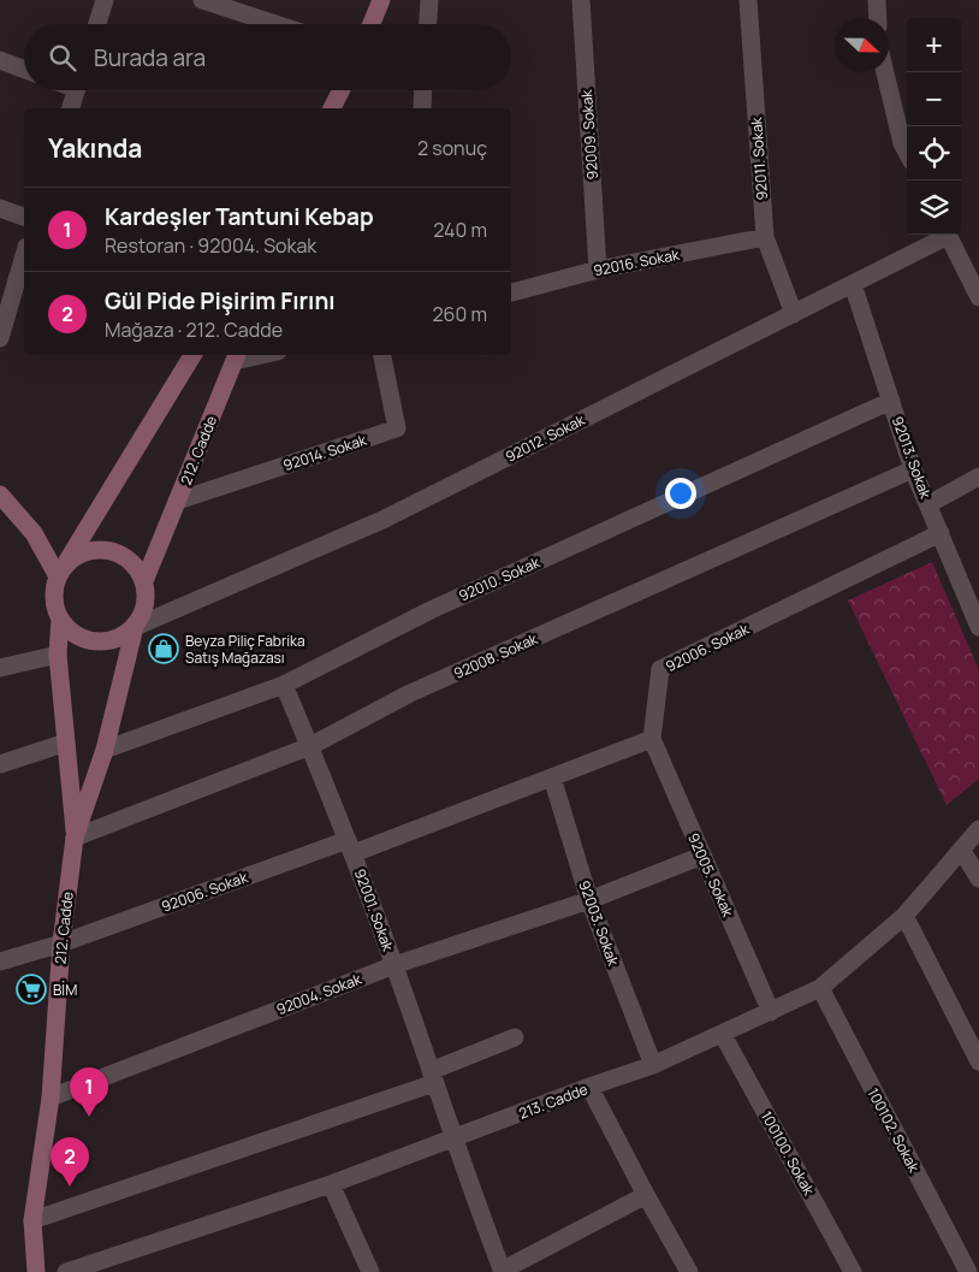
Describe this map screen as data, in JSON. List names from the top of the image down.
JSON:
{
  "streets": {
    "street": [
      "92009. Sokak",
      "92011. Sokak",
      "92016. Sokak",
      "92012. Sokak",
      "212. Cadde",
      "92014. Sokak",
      "92013. Sokak",
      "92010. Sokak",
      "92006. Sokak",
      "92008. Sokak",
      "92005. Sokak",
      "92001. Sokak",
      "92003. Sokak",
      "92004. Sokak",
      "213. Cadde",
      "100102. Sokak",
      "100100. Sokak"
    ]
  },
  "crossings": [
    ["92009. Sokak", "92016. Sokak"],
    ["92011. Sokak", "92016. Sokak"],
    ["92011. Sokak", "92012. Sokak"],
    ["92012. Sokak", "212. Cadde"],
    ["92012. Sokak", "92013. Sokak"],
    ["212. Cadde", "92014. Sokak"],
    ["212. Cadde", "92010. Sokak"],
    ["212. Cadde", "92006. Sokak"],
    ["212. Cadde", "92008. Sokak"],
    ["212. Cadde", "92004. Sokak"],
    ["92013. Sokak", "92010. Sokak"],
    ["92013. Sokak", "92006. Sokak"],
    ["92013. Sokak", "92008. Sokak"],
    ["92010. Sokak", "92001. Sokak"],
    ["92006. Sokak", "92005. Sokak"],
    ["92006. Sokak", "92001. Sokak"],
    ["92006. Sokak", "92003. Sokak"],
    ["92008. Sokak", "92001. Sokak"],
    ["92005. Sokak", "92004. Sokak"],
    ["92005. Sokak", "213. Cadde"],
    ["92001. Sokak", "92004. Sokak"],
    ["92001. Sokak", "213. Cadde"],
    ["92003. Sokak", "92004. Sokak"],
    ["92003. Sokak", "213. Cadde"],
    ["213. Cadde", "100102. Sokak"],
    ["213. Cadde", "100100. Sokak"]
  ],
  "places": {
    "shop": ["Beyza Piliç Fabrika Satış Mağazası"],
    "supermarket": ["BİM"]
  },
  "north": "right",
  "page": {
    "map_buttons": ["+", "−"],
    "search": "Burada ara",
    "heading": ["Yakında", "2 sonuç"],
    "list": [
      {
        "mark": "1",
        "name": "Kardeşler Tantuni Kebap",
        "note": "Restoran · 92004. Sokak",
        "value": "240 m"
      },
      {
        "mark": "2",
        "name": "Gül Pide Pişirim Fırını",
        "note": "Mağaza · 212. Cadde",
        "value": "260 m"
      }
    ],
    "pins": ["1", "2"]
  }
}
